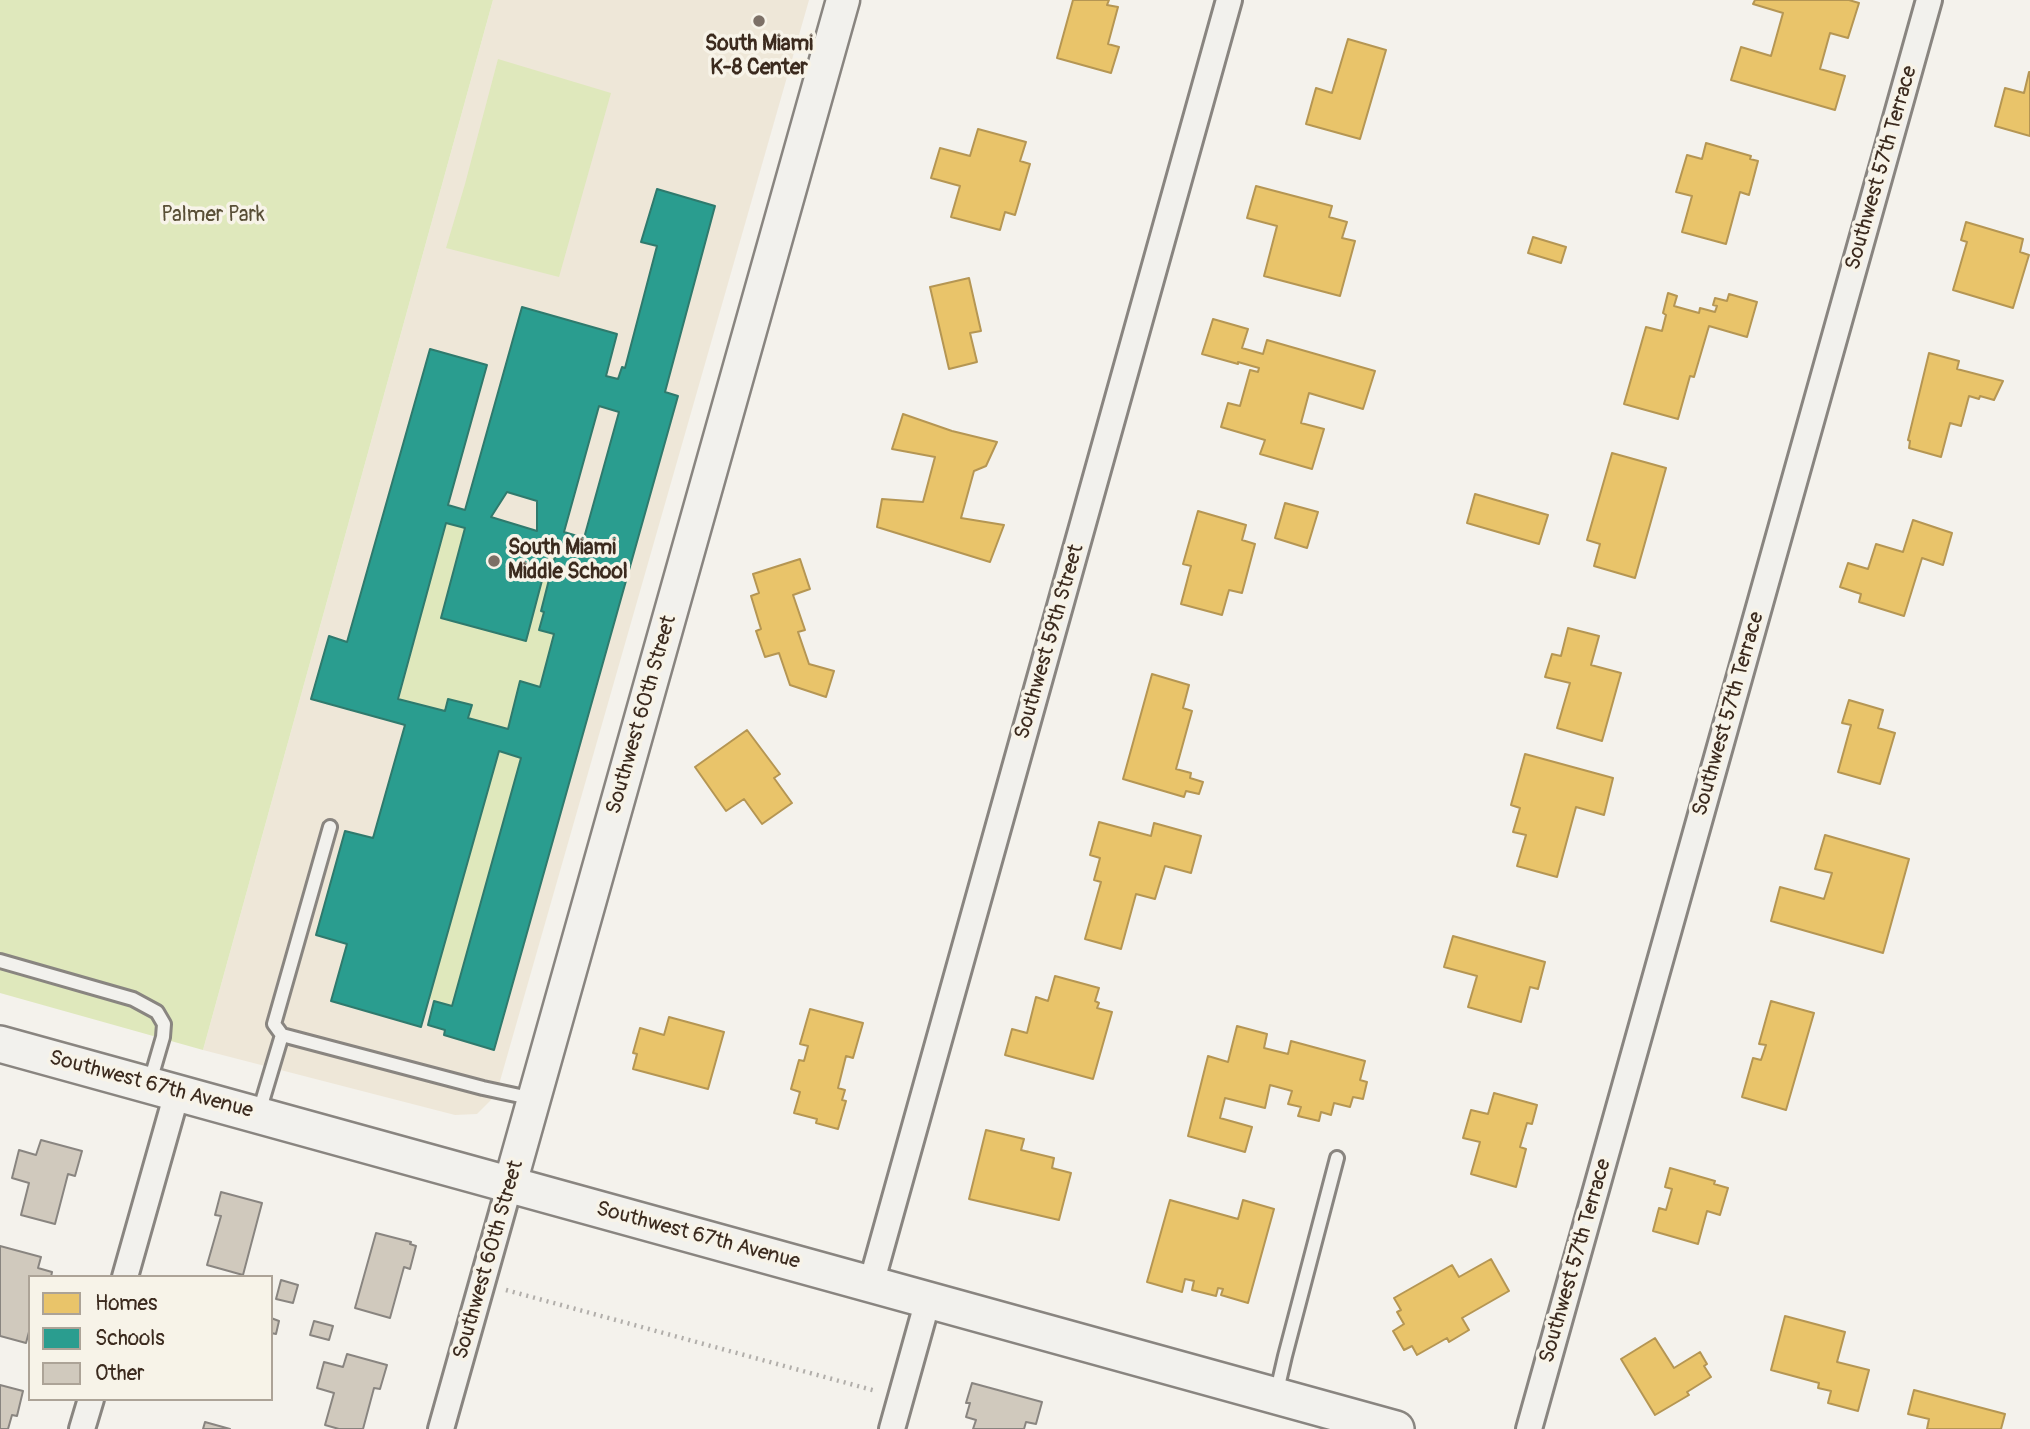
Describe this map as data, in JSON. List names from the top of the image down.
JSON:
{
  "streets": {
    "main road": ["Southwest 67th Avenue"],
    "street": ["Southwest 57th Terrace", "Southwest 59th Street", "Southwest 60th Street"]
  },
  "crossings": [
    ["Southwest 59th Street", "Southwest 67th Avenue"],
    ["Southwest 60th Street", "Southwest 67th Avenue"]
  ],
  "parks": ["Palmer Park"],
  "places": ["South Miami K-8 Center", "South Miami Middle School"],
  "legend": ["Homes", "Schools", "Other"]
}
